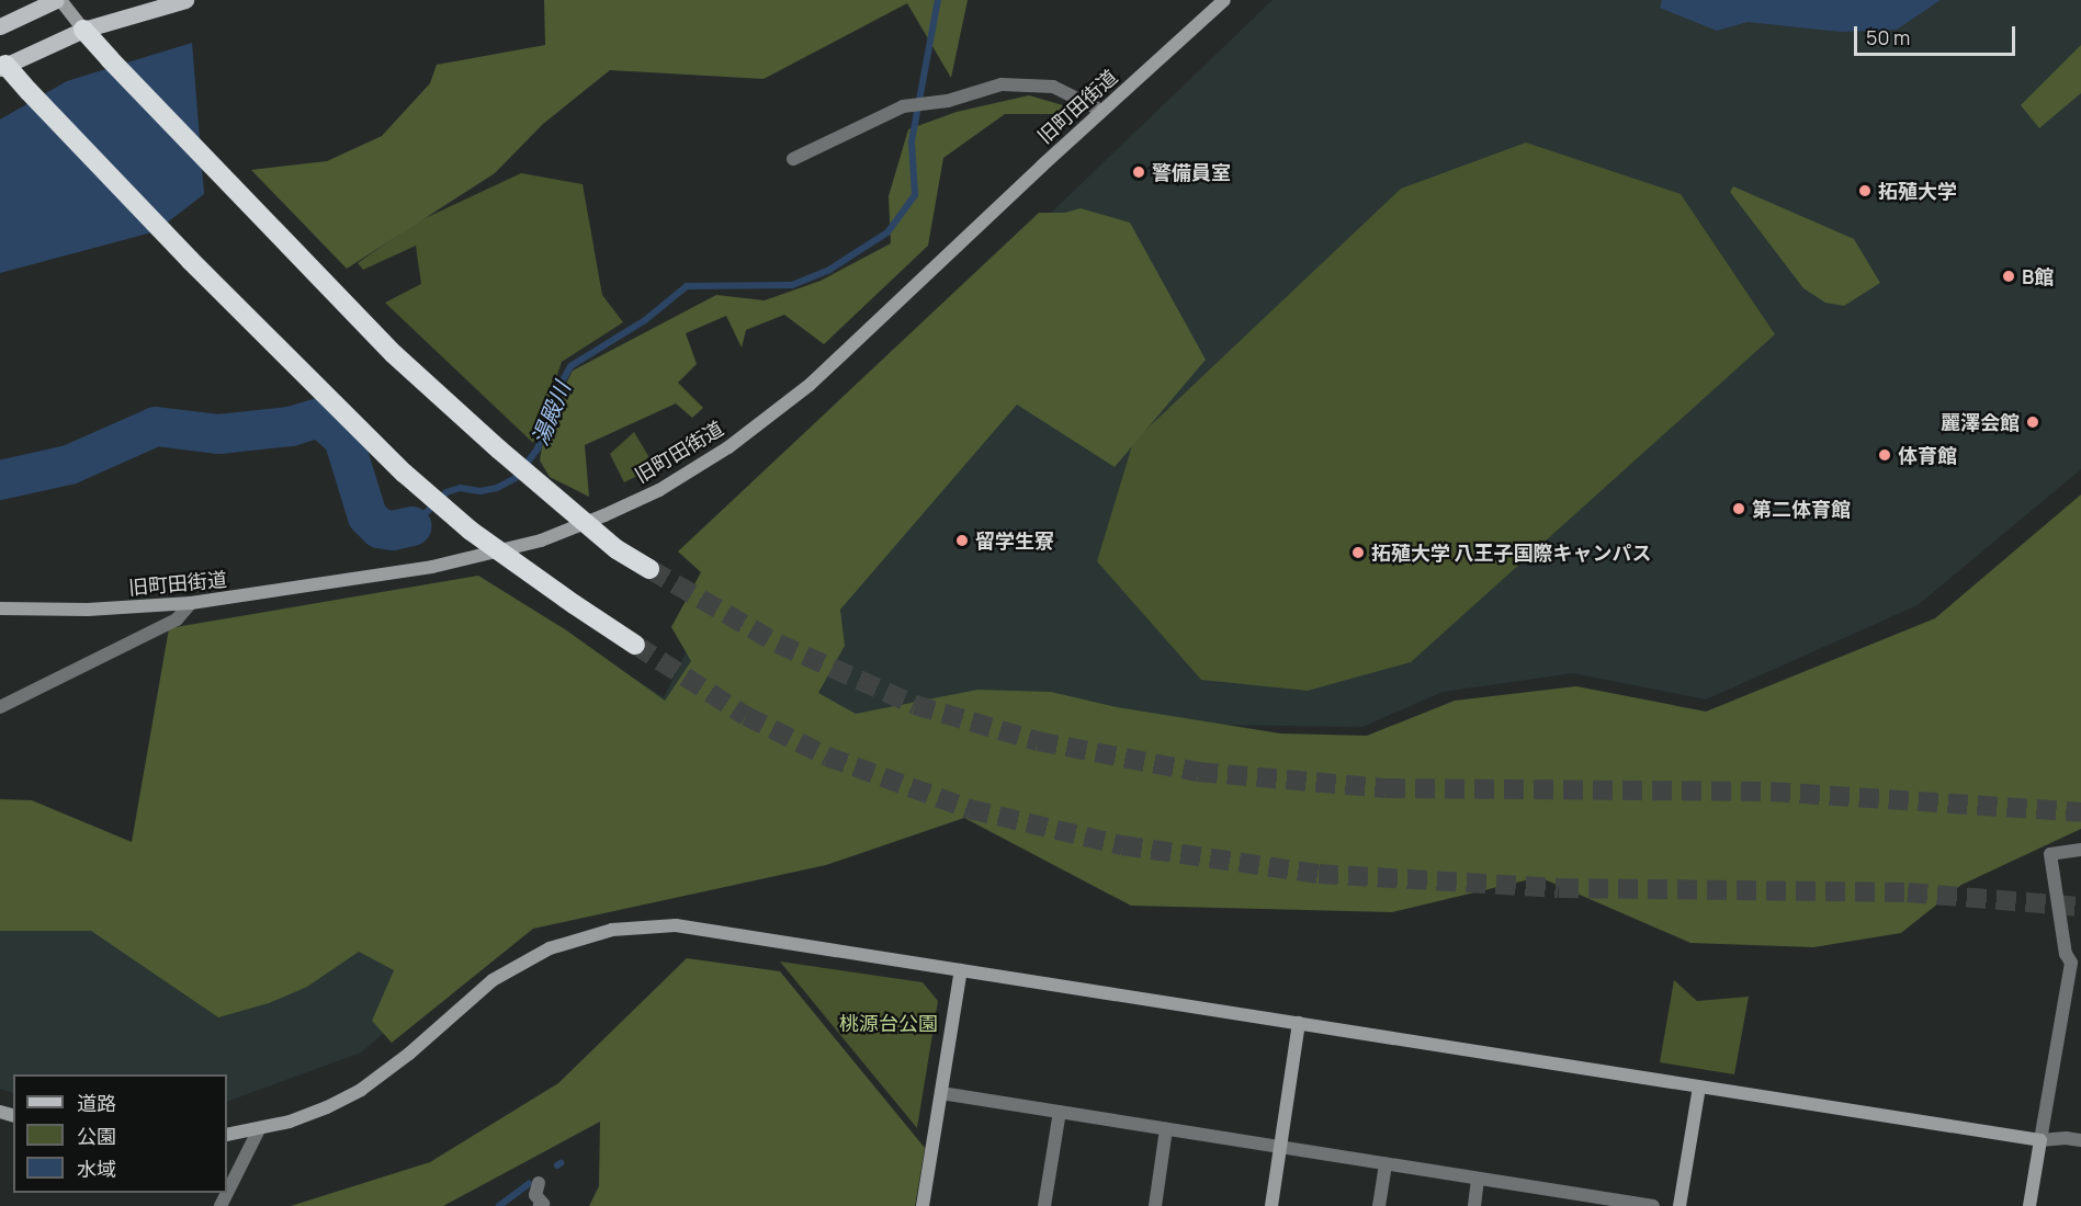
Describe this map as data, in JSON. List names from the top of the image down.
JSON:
{
  "streets": {
    "street": ["旧町田街道"]
  },
  "water": ["湯殿川"],
  "parks": ["桃源台公園"],
  "places": [
    "警備員室",
    "拓殖大学",
    "B館",
    "麗澤会館",
    "体育館",
    "第二体育館",
    "留学生寮",
    "拓殖大学 八王子国際キャンパス"
  ],
  "legend": ["道路", "公園", "水域"],
  "scale_bar": "50 m"
}
